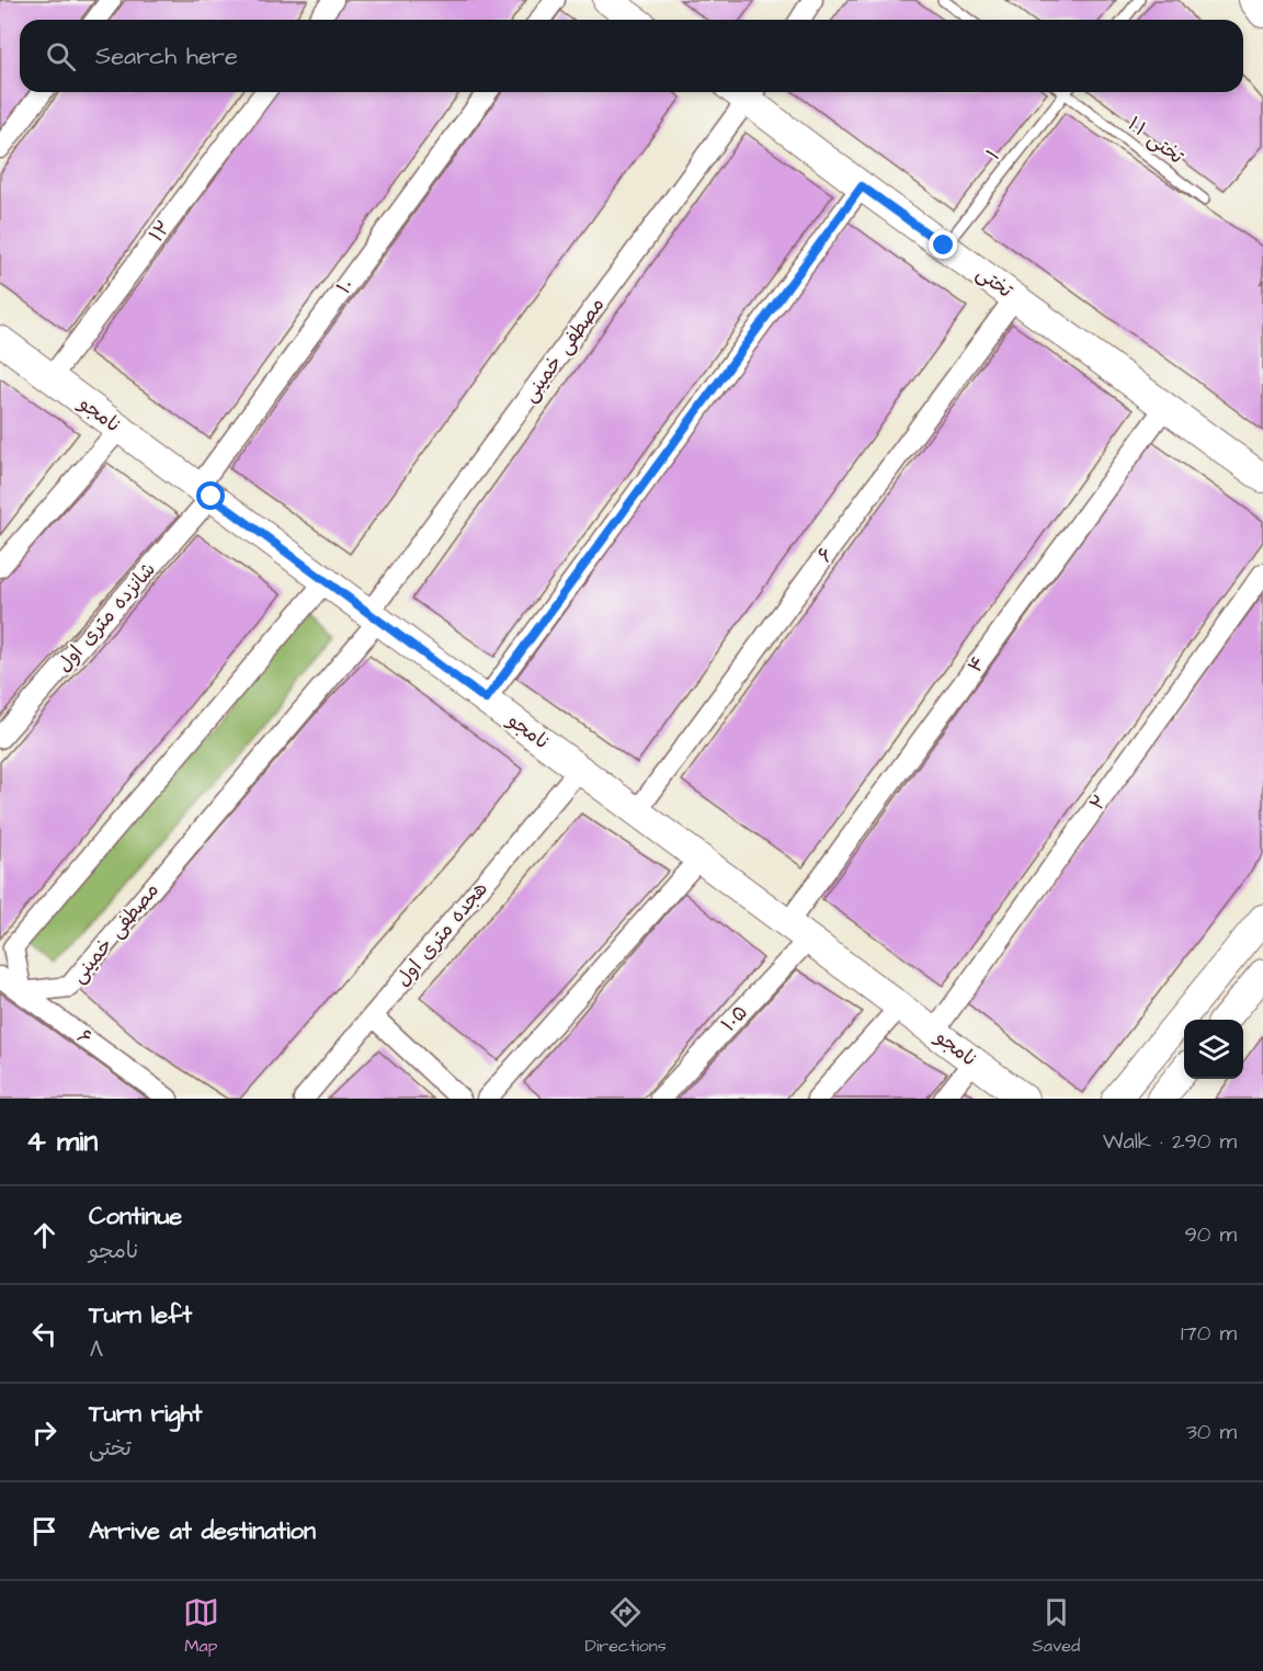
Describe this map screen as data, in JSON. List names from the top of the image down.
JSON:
{
  "streets": {
    "street": [
      "۱۲",
      "تختی",
      "۱۰",
      "مصطفی خمینی",
      "نامجو",
      "۶",
      "شانزده متری اول",
      "۴",
      "۲",
      "هجده متری اول",
      "۱۰۵"
    ],
    "lane": ["تختی ۱.۱", "۱"]
  },
  "crossings": [
    ["۱", "تختی"],
    ["۱۲", "نامجو"],
    ["تختی", "۶"],
    ["تختی", "۴"],
    ["۱۰", "نامجو"],
    ["۱۰", "شانزده متری اول"],
    ["مصطفی خمینی", "نامجو"],
    ["مصطفی خمینی", "۶"],
    ["نامجو", "۶"],
    ["نامجو", "شانزده متری اول"],
    ["نامجو", "۴"],
    ["نامجو", "۲"],
    ["نامجو", "هجده متری اول"],
    ["نامجو", "۱۰۵"],
    ["۴", "۱۰۵"]
  ],
  "page": {
    "search": "Search here",
    "heading": ["4 min", "Walk · 290 m"],
    "list": [
      ["Continue", "نامجو", "90 m"],
      ["Turn left", "۸", "170 m"],
      ["Turn right", "تختی", "30 m"],
      "Arrive at destination"
    ],
    "nav": ["Map", "Directions", "Saved"]
  }
}
